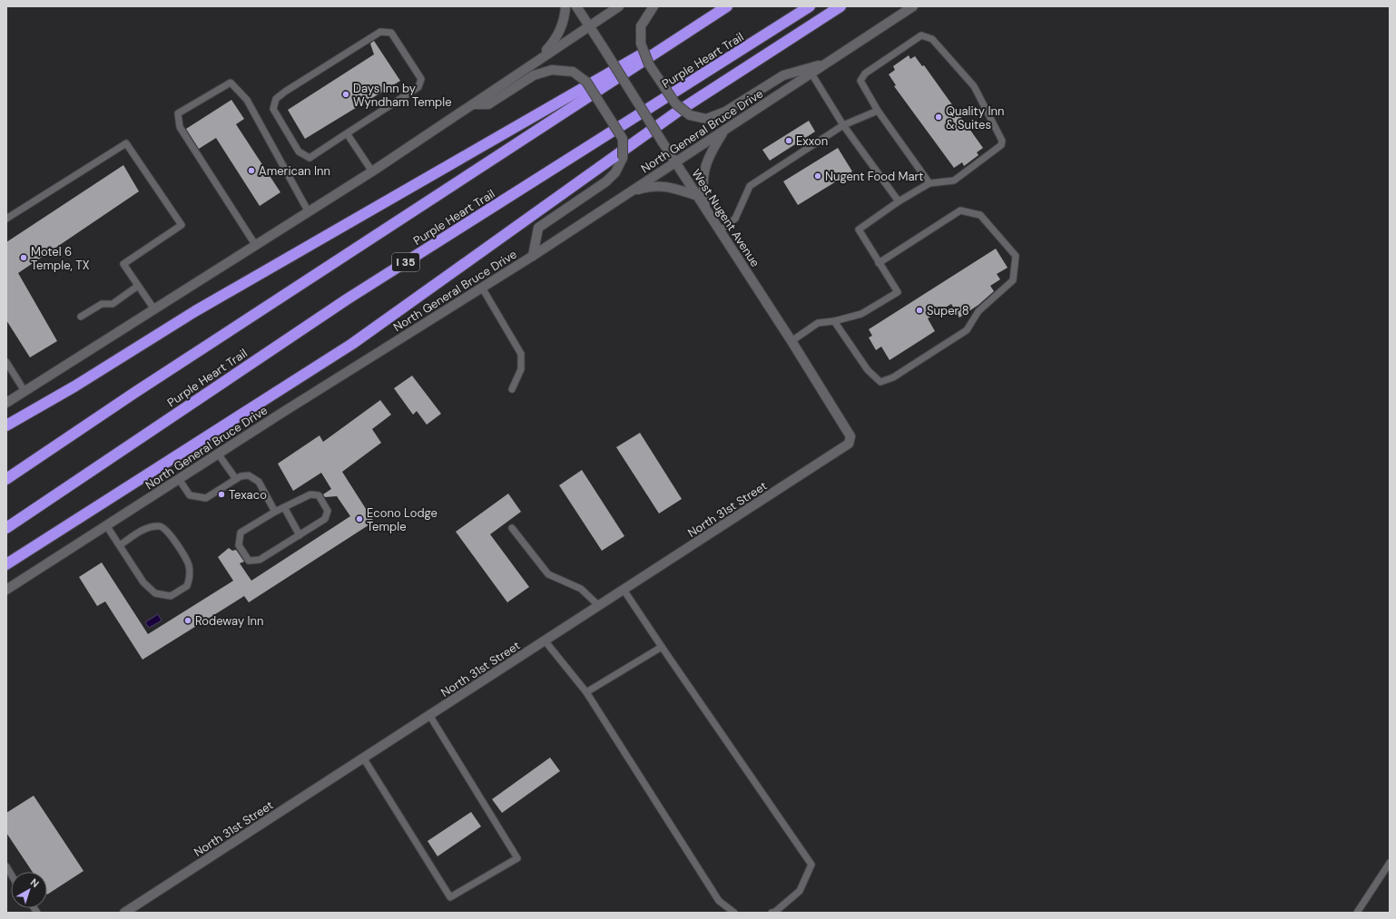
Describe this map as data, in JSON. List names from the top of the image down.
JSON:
{
  "streets": {
    "highway": ["Purple Heart Trail", "I 35"],
    "main road": ["North General Bruce Drive", "West Nugent Avenue", "North 31st Street"]
  },
  "crossings": [
    ["North General Bruce Drive", "West Nugent Avenue"],
    ["West Nugent Avenue", "North 31st Street"]
  ],
  "places": [
    "Days Inn by Wyndham Temple",
    "Quality Inn & Suites",
    "Exxon",
    "American Inn",
    "Nugent Food Mart",
    "Motel 6 Temple, TX",
    "Super 8",
    "Texaco",
    "Econo Lodge Temple",
    "Rodeway Inn"
  ],
  "north": "top right"
}
